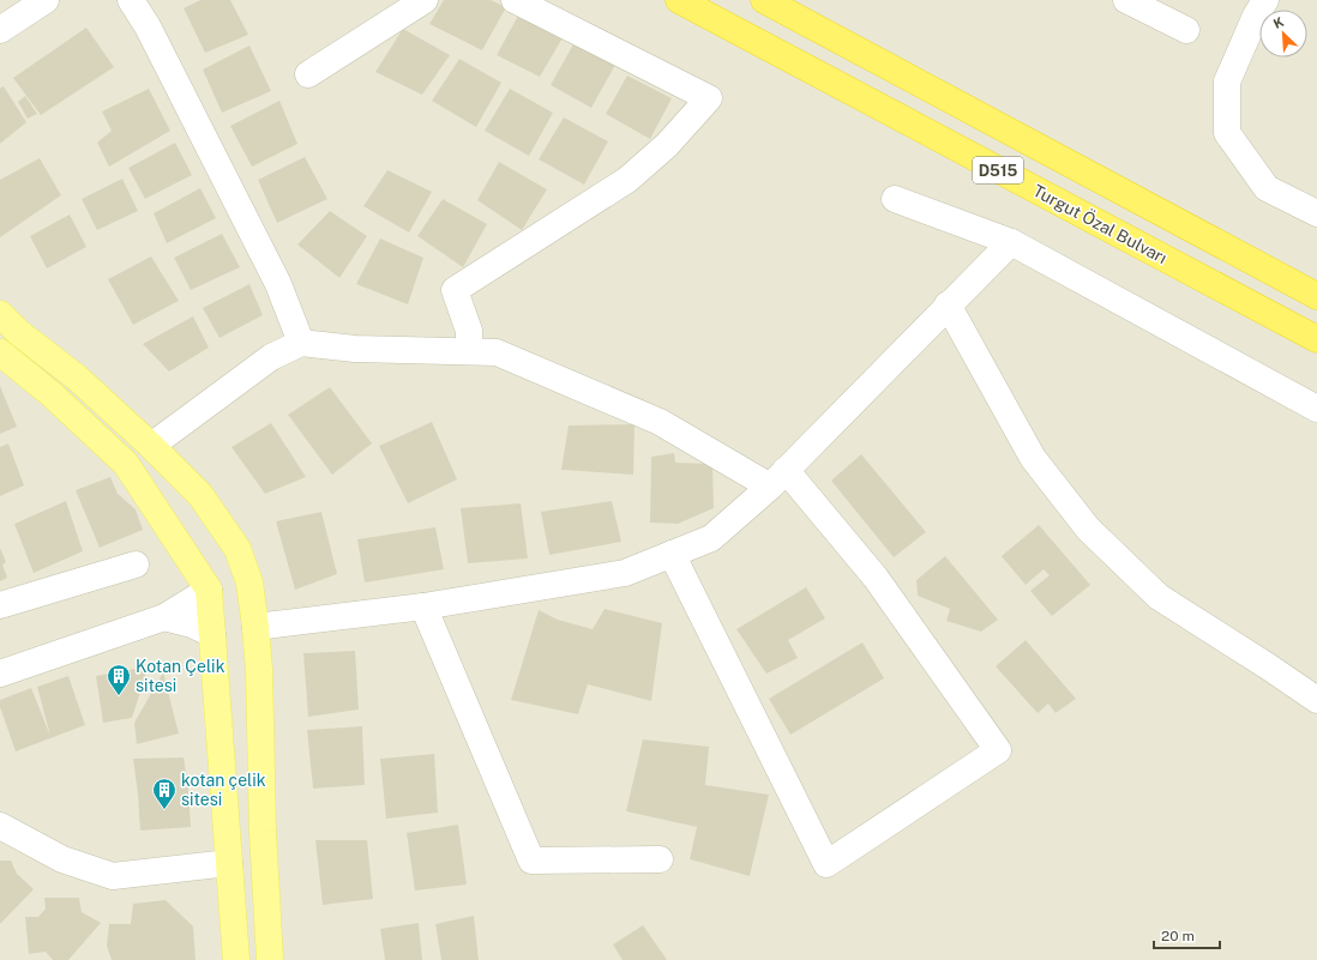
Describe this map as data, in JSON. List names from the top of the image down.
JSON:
{
  "streets": {
    "highway": ["D515", "Turgut Özal Bulvarı"]
  },
  "places": {
    "building": ["Kotan Çelik sitesi", "kotan çelik sitesi"]
  },
  "scale_bar": "20 m",
  "north": "top left"
}
